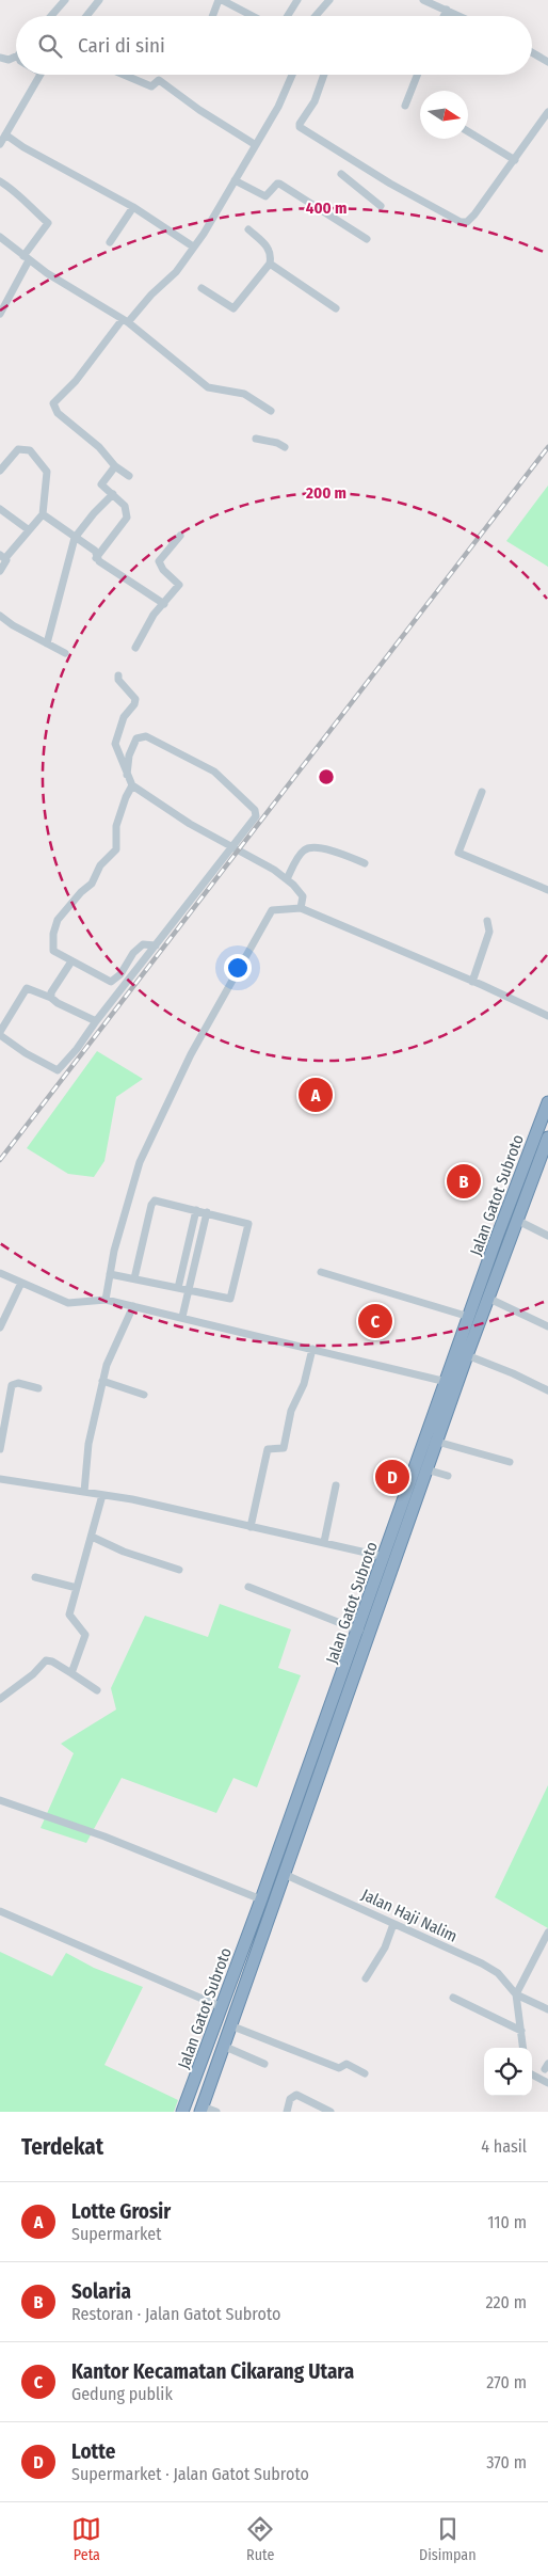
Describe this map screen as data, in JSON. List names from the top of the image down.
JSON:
{
  "streets": {
    "highway": ["Jalan Gatot Subroto"],
    "street": ["Jalan Haji Nalim"]
  },
  "crossings": [
    ["Jalan Gatot Subroto", "Jalan Haji Nalim"]
  ],
  "north": "right",
  "page": {
    "search": "Cari di sini",
    "pins": [
      "A",
      "B",
      "C",
      "D"
    ],
    "heading": ["Terdekat", "4 hasil"],
    "list": [
      {
        "mark": "A",
        "name": "Lotte Grosir",
        "note": "Supermarket",
        "value": "110 m"
      },
      {
        "mark": "B",
        "name": "Solaria",
        "note": "Restoran · Jalan Gatot Subroto",
        "value": "220 m"
      },
      {
        "mark": "C",
        "name": "Kantor Kecamatan Cikarang Utara",
        "note": "Gedung publik",
        "value": "270 m"
      },
      {
        "mark": "D",
        "name": "Lotte",
        "note": "Supermarket · Jalan Gatot Subroto",
        "value": "370 m"
      }
    ],
    "nav": ["Peta", "Rute", "Disimpan"]
  },
  "rings": ["400 m", "200 m"]
}
